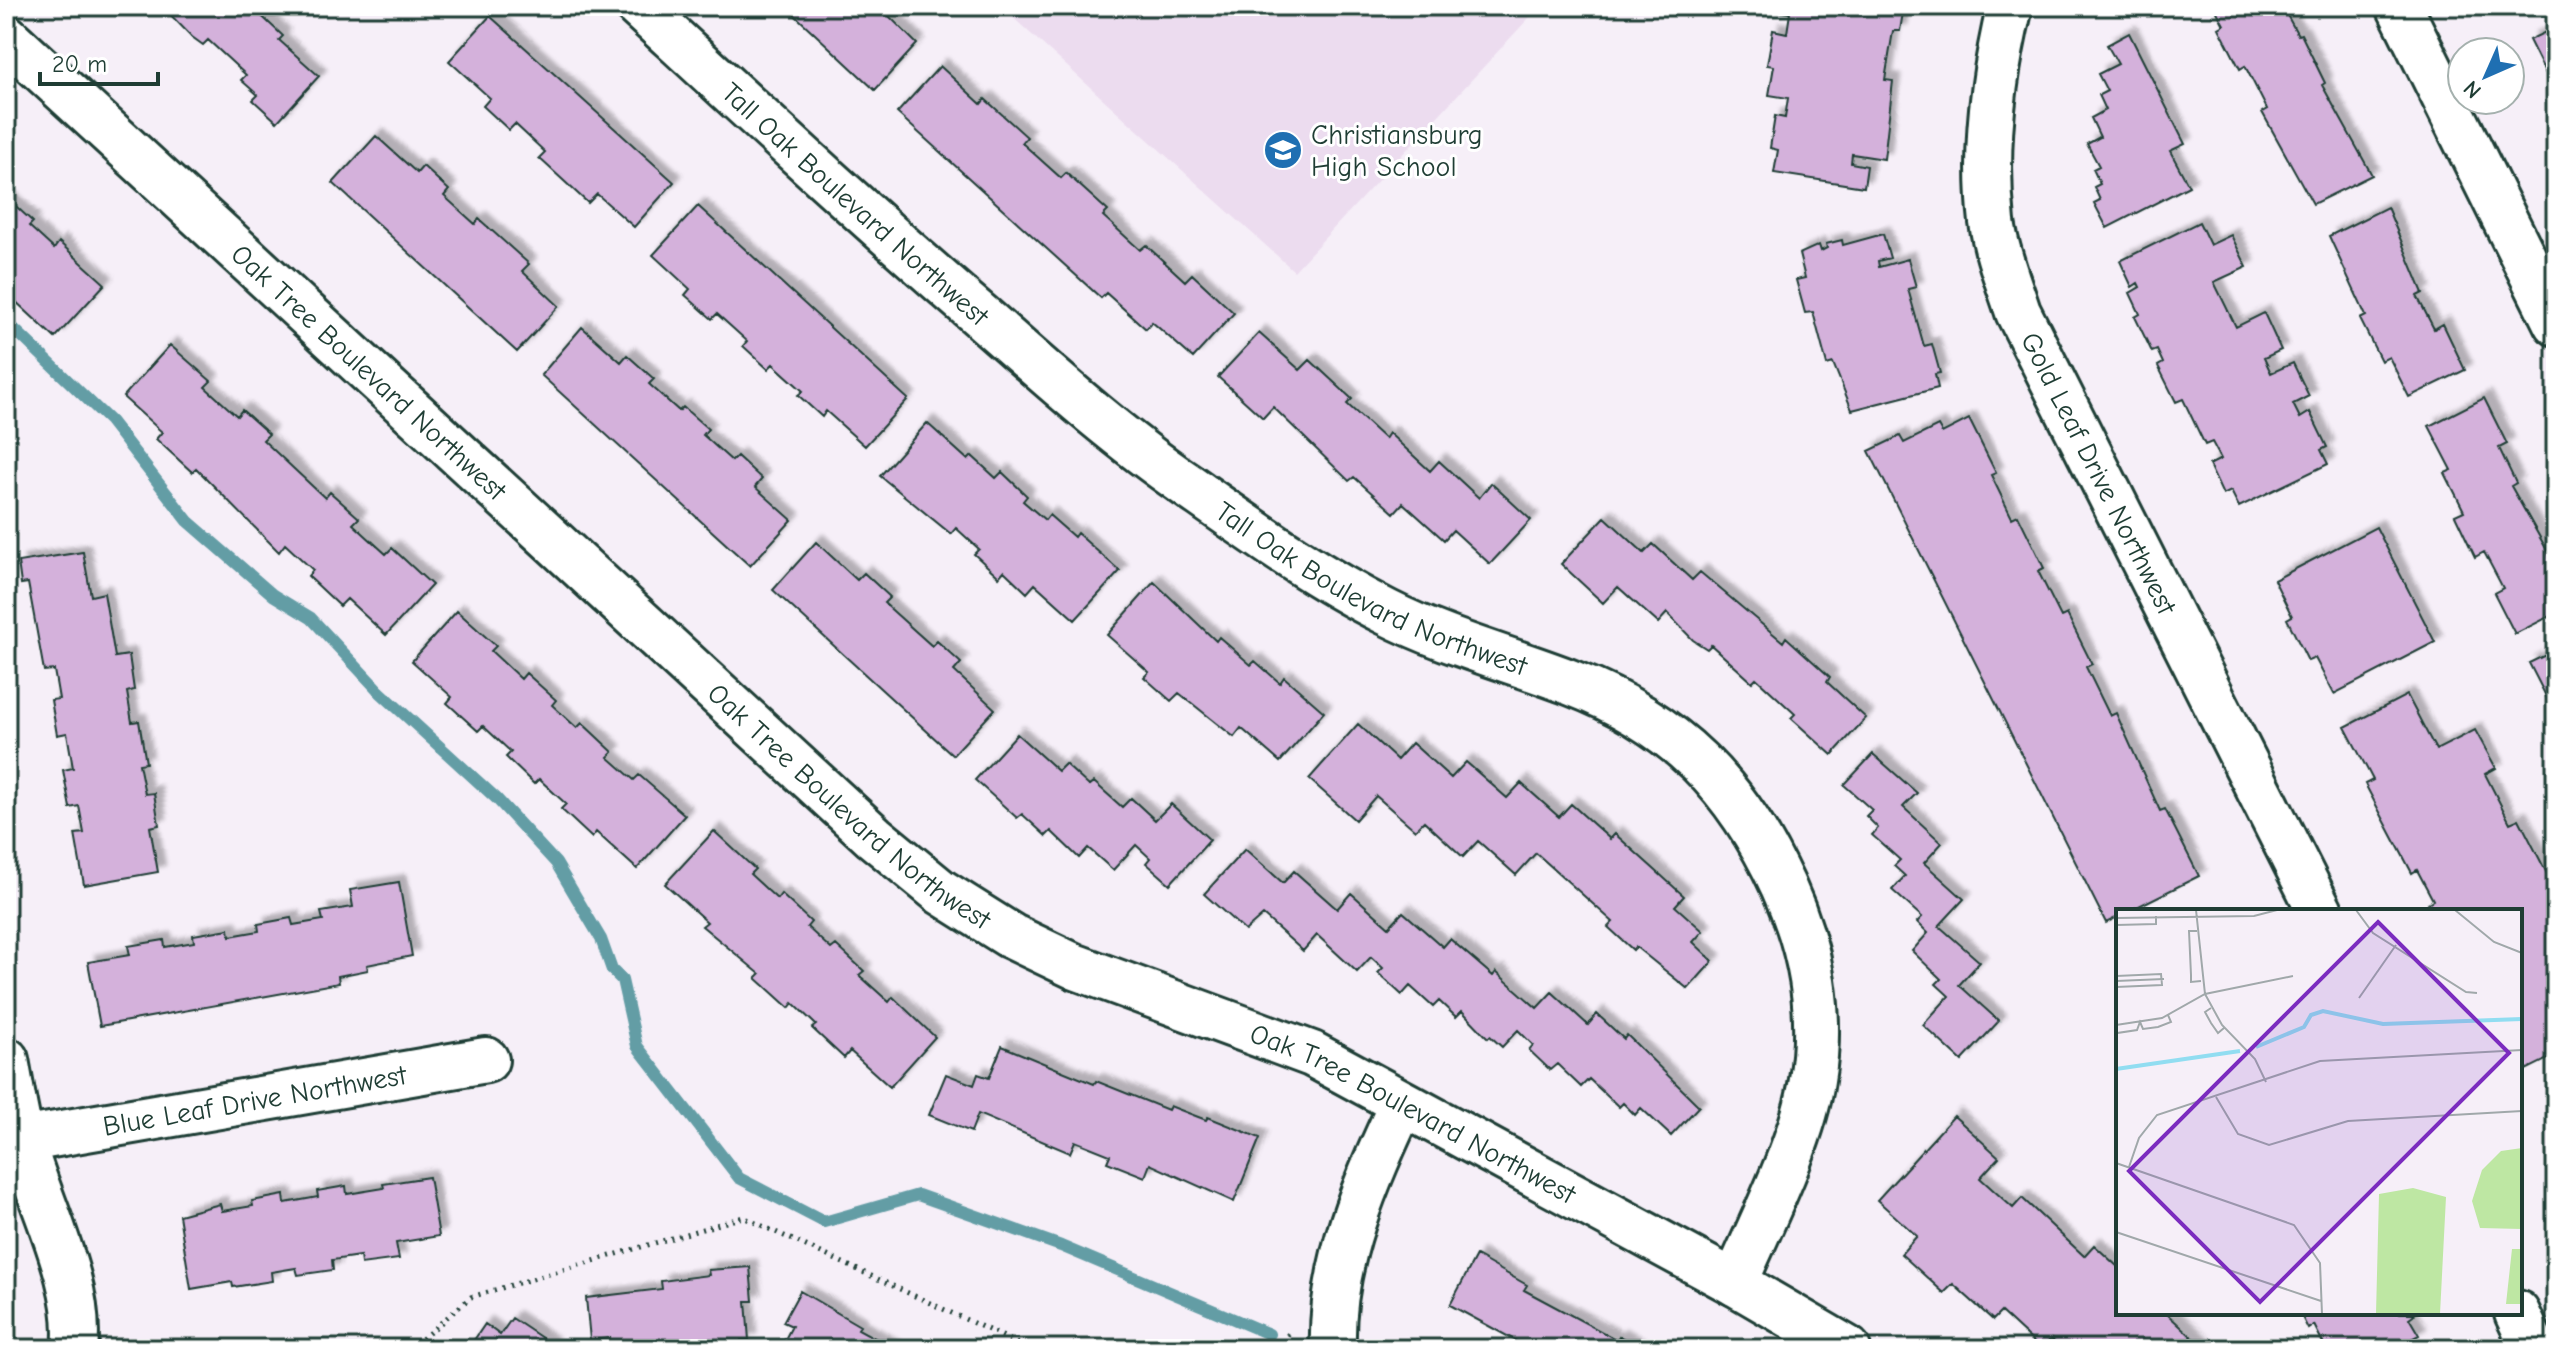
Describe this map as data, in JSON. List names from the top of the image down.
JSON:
{
  "streets": {
    "street": [
      "Tall Oak Boulevard Northwest",
      "Oak Tree Boulevard Northwest",
      "Gold Leaf Drive Northwest",
      "Blue Leaf Drive Northwest"
    ]
  },
  "crossings": [
    ["Tall Oak Boulevard Northwest", "Oak Tree Boulevard Northwest"]
  ],
  "places": {
    "school or university": ["Christiansburg High School"]
  },
  "scale_bar": "20 m",
  "north": "bottom left"
}
